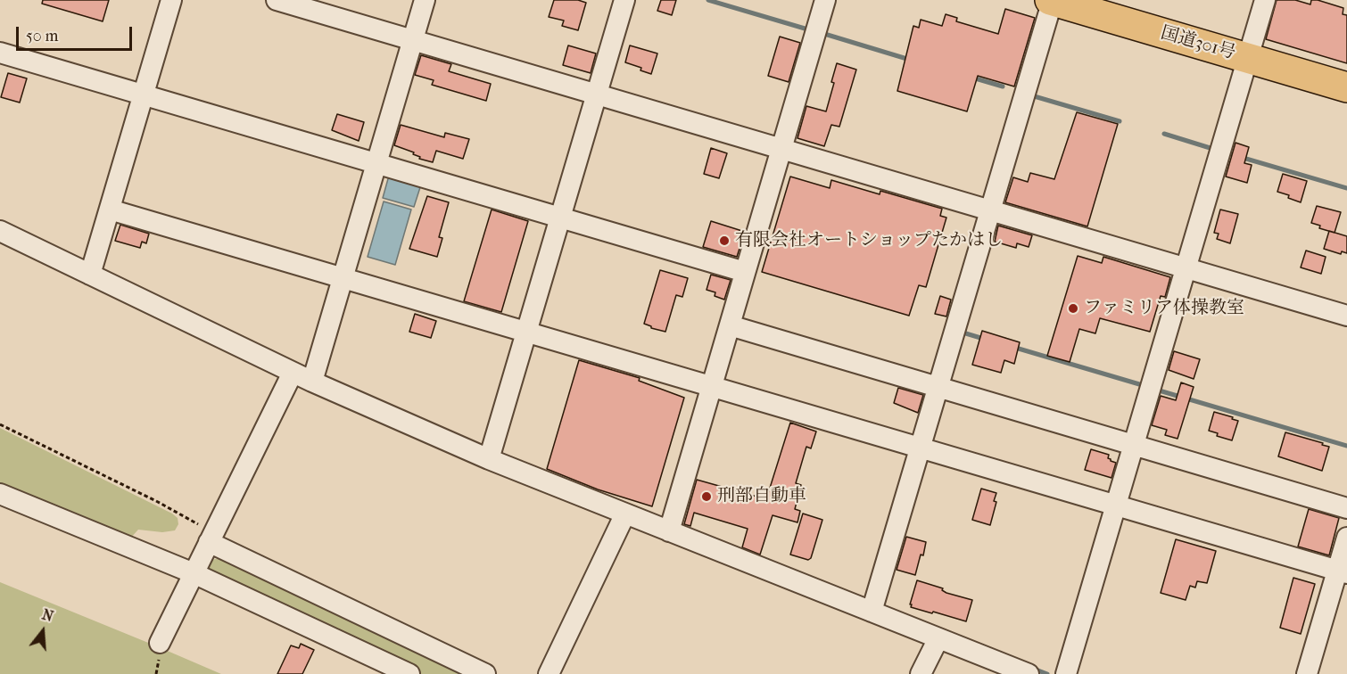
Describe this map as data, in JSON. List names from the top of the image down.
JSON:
{
  "streets": {
    "highway": ["国道301号"]
  },
  "places": ["有限会社オートショップたかはし", "ファミリア体操教室", "刑部自動車"],
  "scale_bar": "50 m",
  "north": "top"
}
